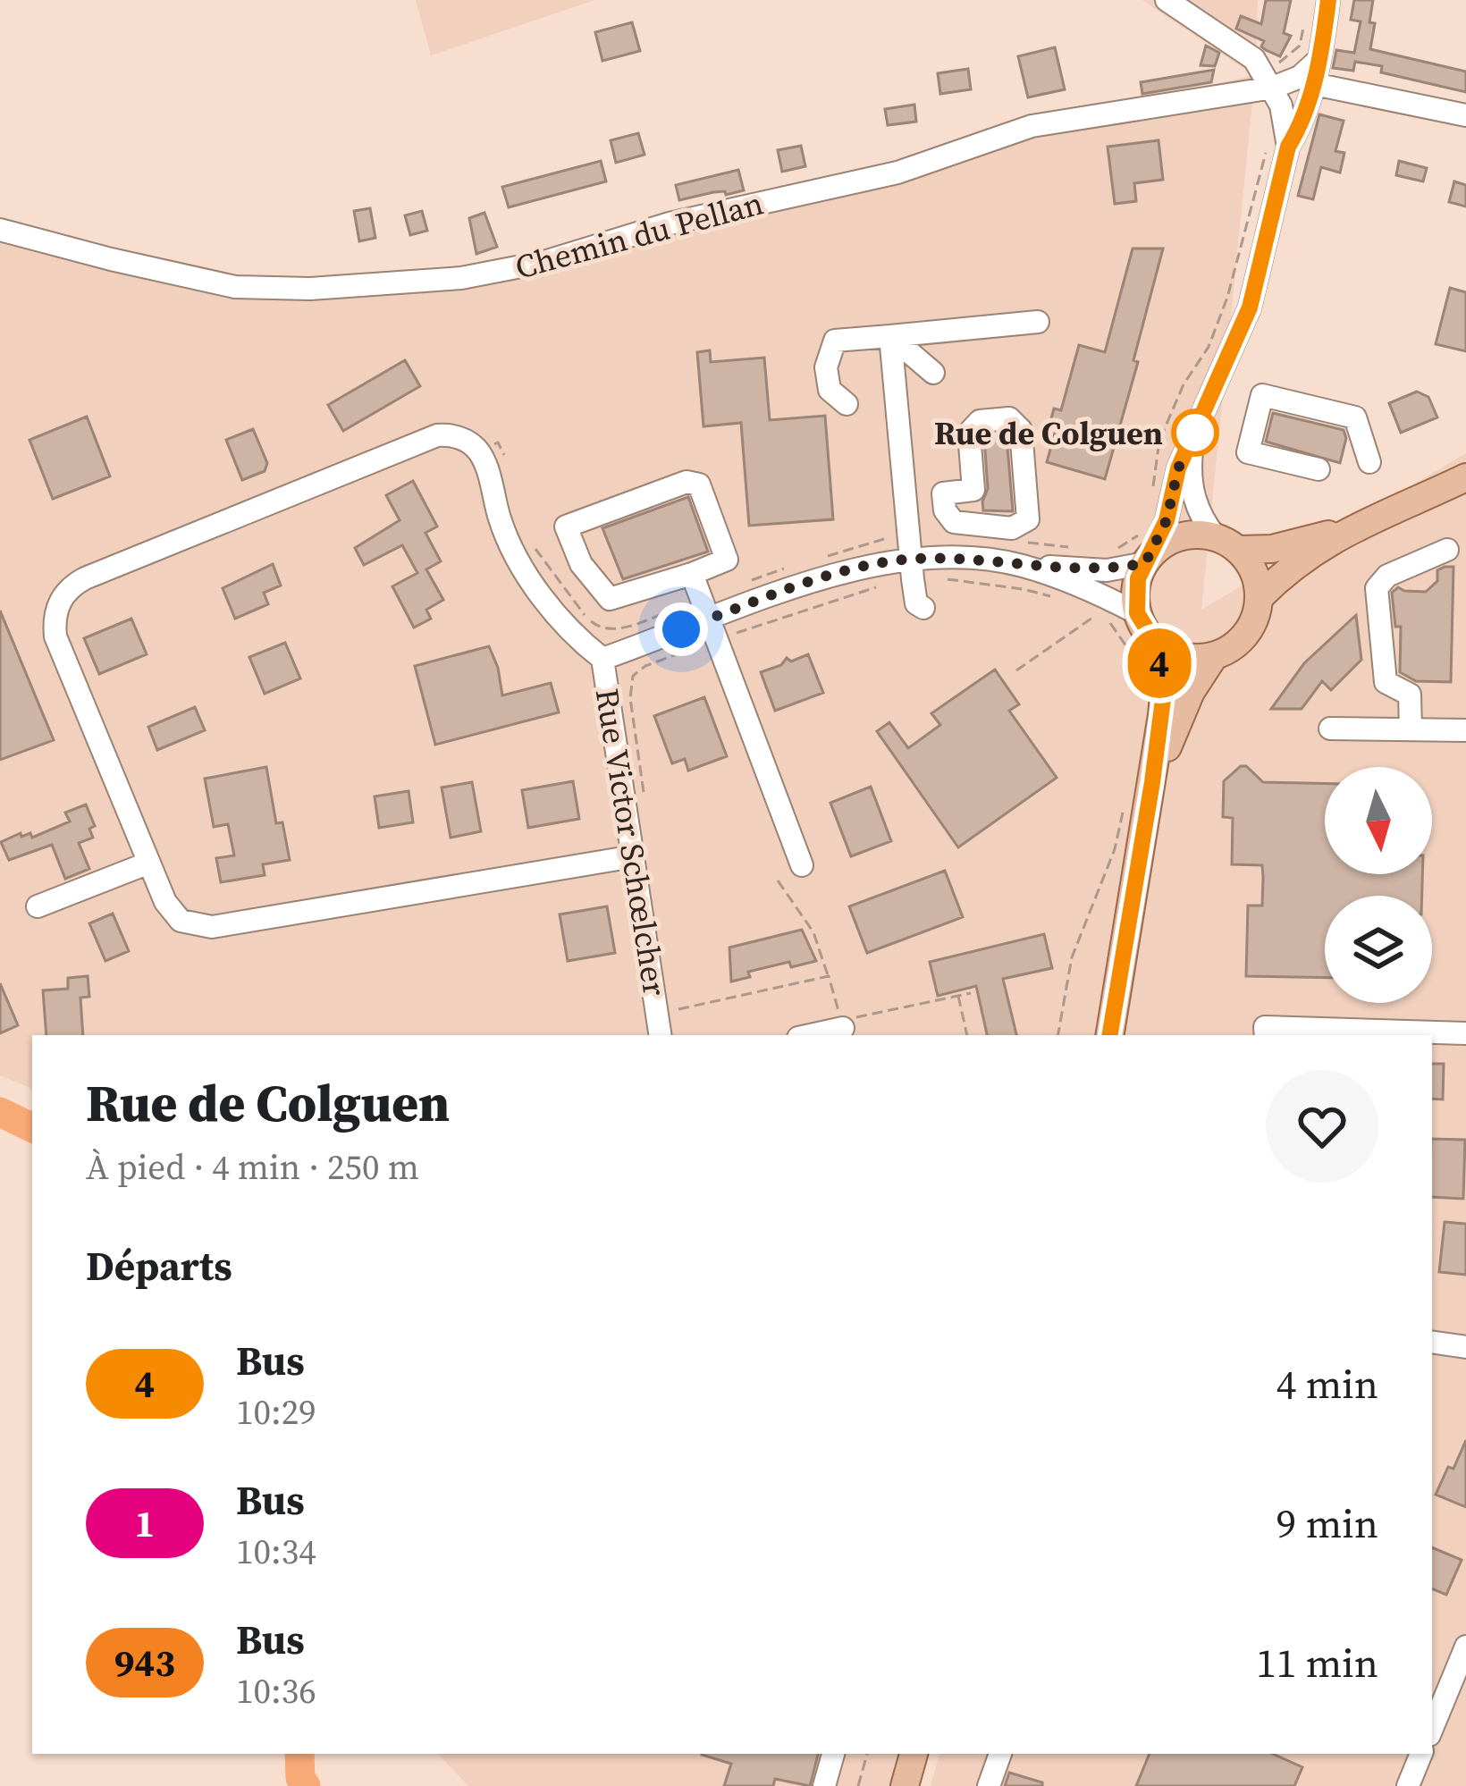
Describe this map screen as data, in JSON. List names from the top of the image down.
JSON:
{
  "streets": {
    "street": ["Chemin du Pellan", "Rue Victor Schœlcher"]
  },
  "places": ["Rue de Colguen"],
  "lines": ["bus line 4"],
  "north": "bottom",
  "page": {
    "on_map": "4",
    "heading": [
      ["Rue de Colguen", "À pied · 4 min · 250 m"],
      "Départs"
    ],
    "list": [
      {
        "mark": "4",
        "name": "Bus",
        "note": "10:29",
        "value": "4 min"
      },
      {
        "mark": "1",
        "name": "Bus",
        "note": "10:34",
        "value": "9 min"
      },
      {
        "mark": "943",
        "name": "Bus",
        "note": "10:36",
        "value": "11 min"
      }
    ]
  }
}
